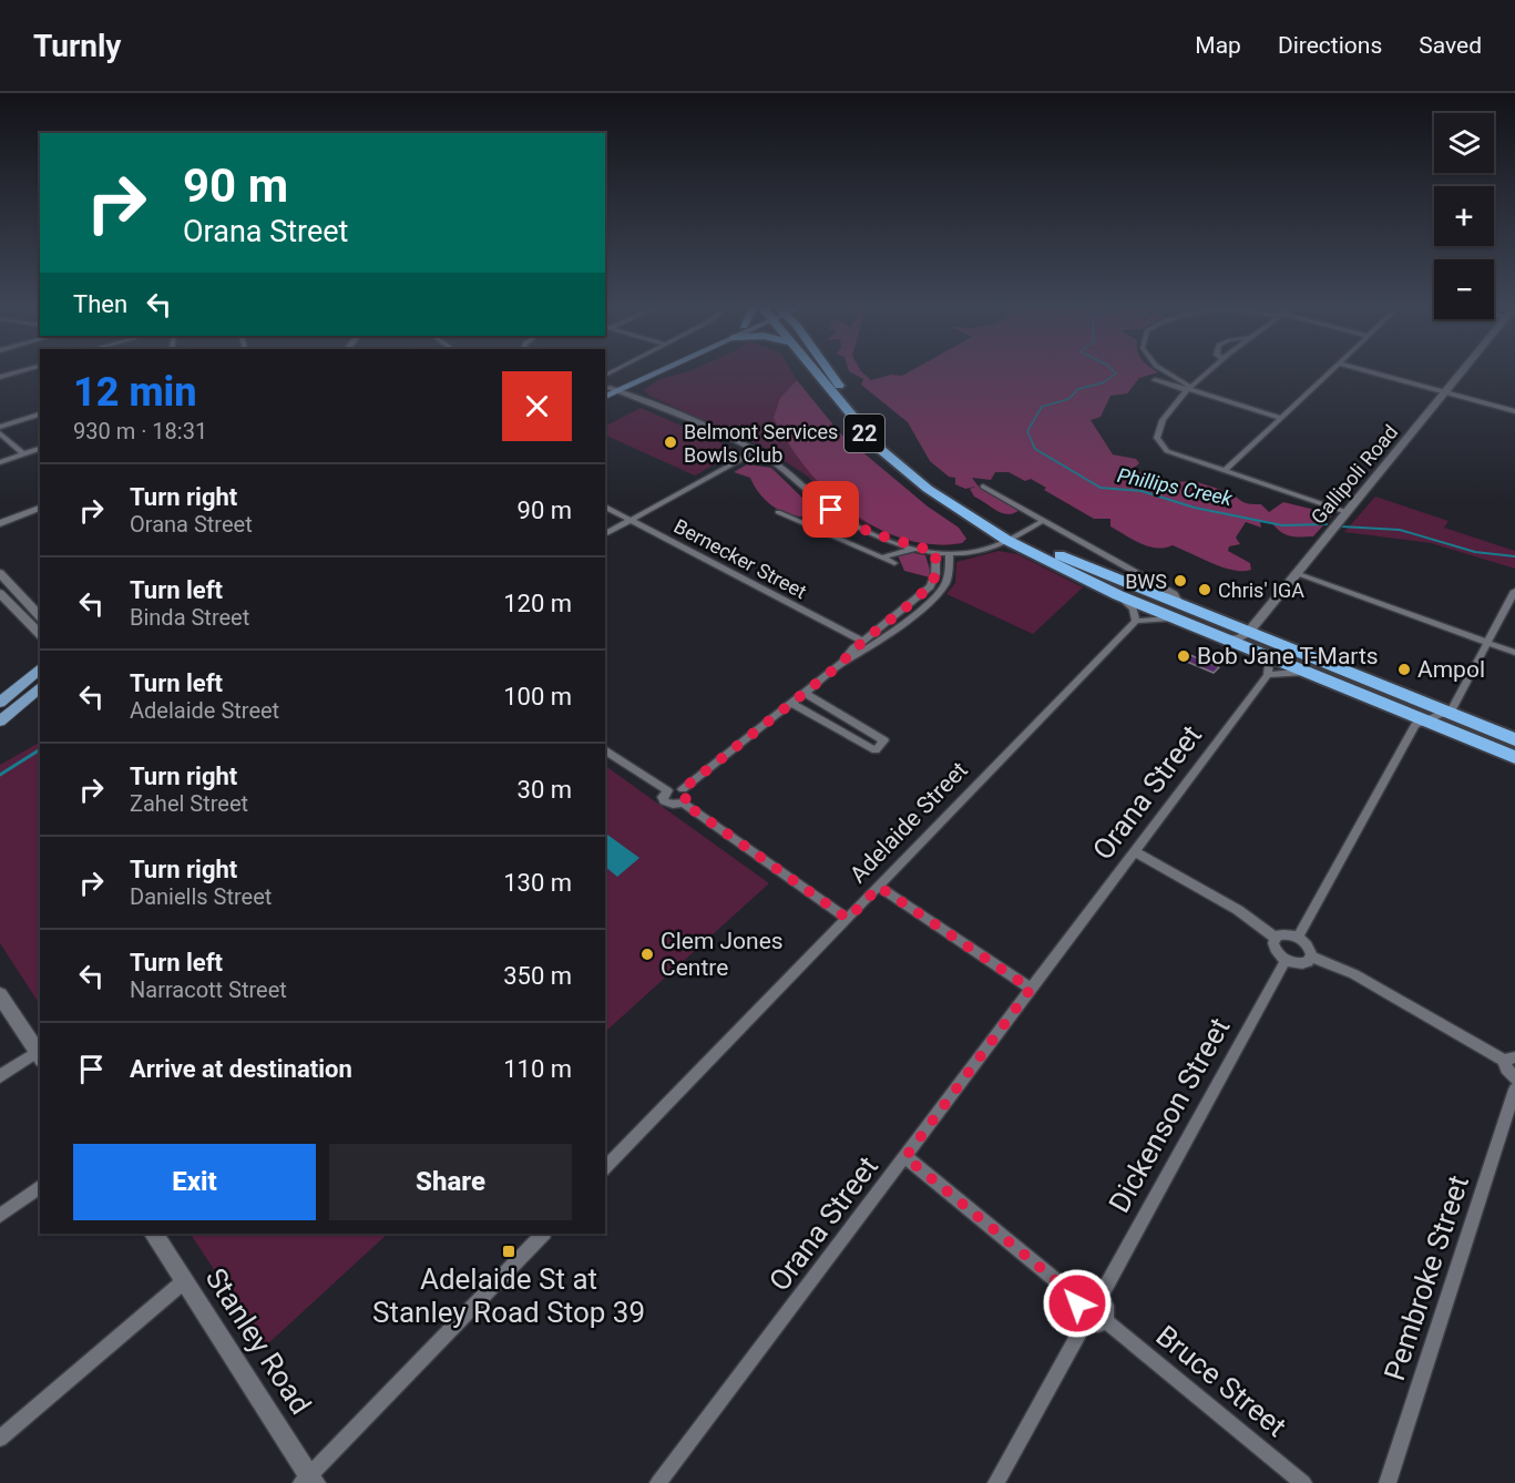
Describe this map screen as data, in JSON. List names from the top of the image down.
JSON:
{
  "streets": {
    "highway": ["22"],
    "street": [
      "Gallipoli Road",
      "Bernecker Street",
      "Orana Street",
      "Adelaide Street",
      "Dickenson Street",
      "Pembroke Street",
      "Stanley Road",
      "Bruce Street"
    ]
  },
  "crossings": [
    ["22", "Gallipoli Road"],
    ["Dickenson Street", "Bruce Street"]
  ],
  "water": ["Phillips Creek"],
  "places": {
    "other": [
      "Belmont Services Bowls Club",
      "BWS",
      "Chris' IGA",
      "Bob Jane T-Marts",
      "Ampol",
      "Clem Jones Centre"
    ],
    "transit": ["Adelaide St at Stanley Road Stop 39"]
  },
  "page": {
    "header": "Turnly",
    "nav": ["Map", "Directions", "Saved"],
    "map_buttons": ["+", "−"],
    "turn": ["90 m", "Orana Street"],
    "then": "Then",
    "heading": ["12 min", "930 m · 18:31"],
    "list": [
      {
        "name": "Turn right",
        "note": "Orana Street",
        "value": "90 m"
      },
      {
        "name": "Turn left",
        "note": "Binda Street",
        "value": "120 m"
      },
      {
        "name": "Turn left",
        "note": "Adelaide Street",
        "value": "100 m"
      },
      {
        "name": "Turn right",
        "note": "Zahel Street",
        "value": "30 m"
      },
      {
        "name": "Turn right",
        "note": "Daniells Street",
        "value": "130 m"
      },
      {
        "name": "Turn left",
        "note": "Narracott Street",
        "value": "350 m"
      },
      {
        "name": "Arrive at destination",
        "value": "110 m"
      }
    ],
    "buttons": ["Exit", "Share"]
  }
}
